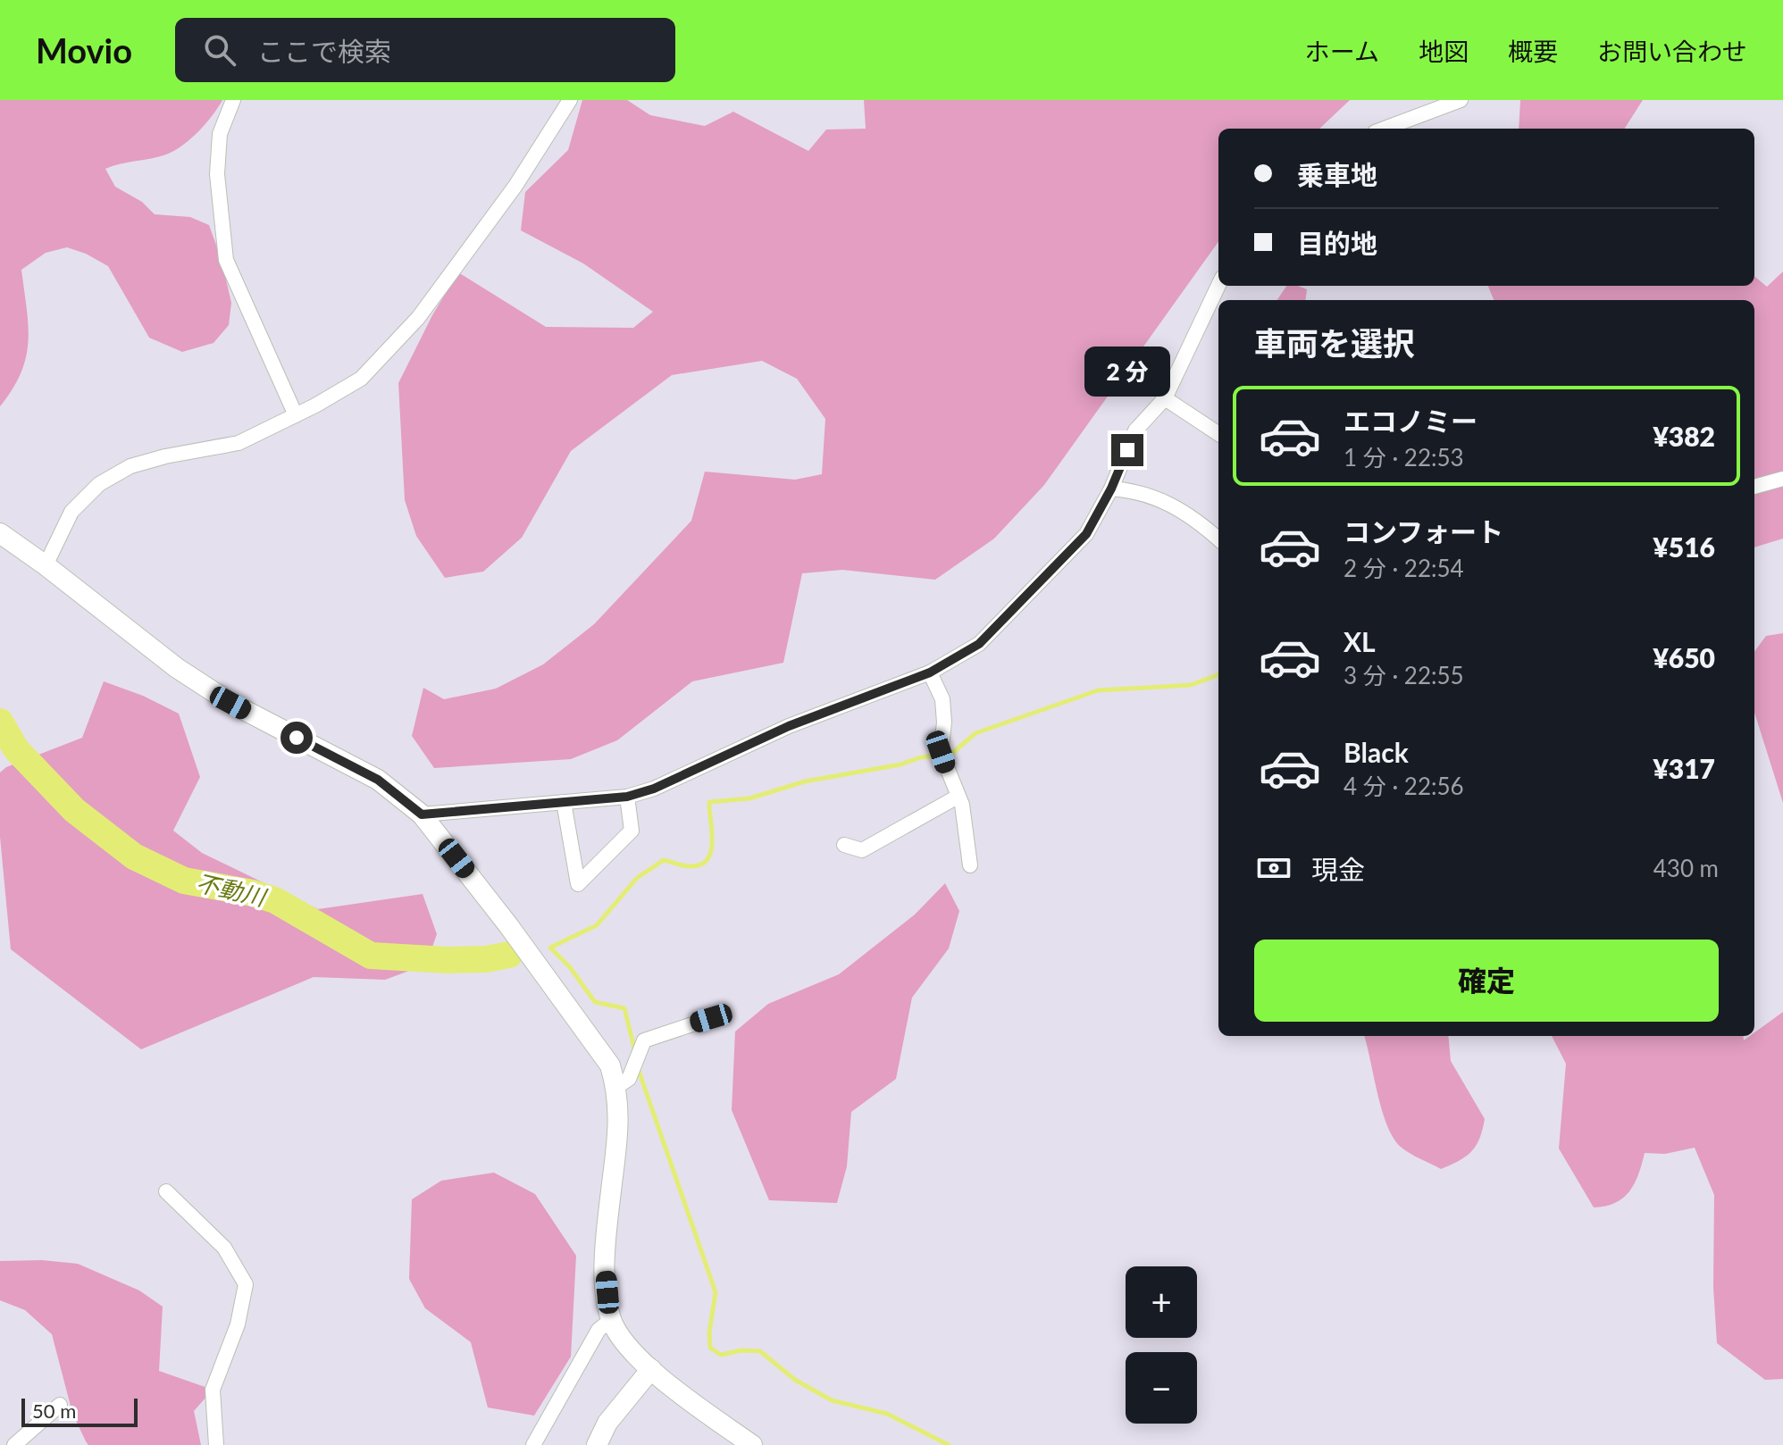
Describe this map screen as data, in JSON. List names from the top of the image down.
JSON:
{
  "water": ["不動川"],
  "scale_bar": "50 m",
  "page": {
    "header": "Movio",
    "search": "ここで検索",
    "nav": [
      "ホーム",
      "地図",
      "概要",
      "お問い合わせ"
    ],
    "banner": ["乗車地", "目的地"],
    "heading": "車両を選択",
    "bubble": "2 分",
    "list": [
      {
        "name": "エコノミー",
        "note": "1 分 · 22:53",
        "value": "¥382"
      },
      {
        "name": "コンフォート",
        "note": "2 分 · 22:54",
        "value": "¥516"
      },
      {
        "name": "XL",
        "note": "3 分 · 22:55",
        "value": "¥650"
      },
      {
        "name": "Black",
        "note": "4 分 · 22:56",
        "value": "¥317"
      }
    ],
    "pay": ["現金", "430 m"],
    "buttons": "確定",
    "map_buttons": ["+", "−"],
    "scale": "50 m"
  }
}
